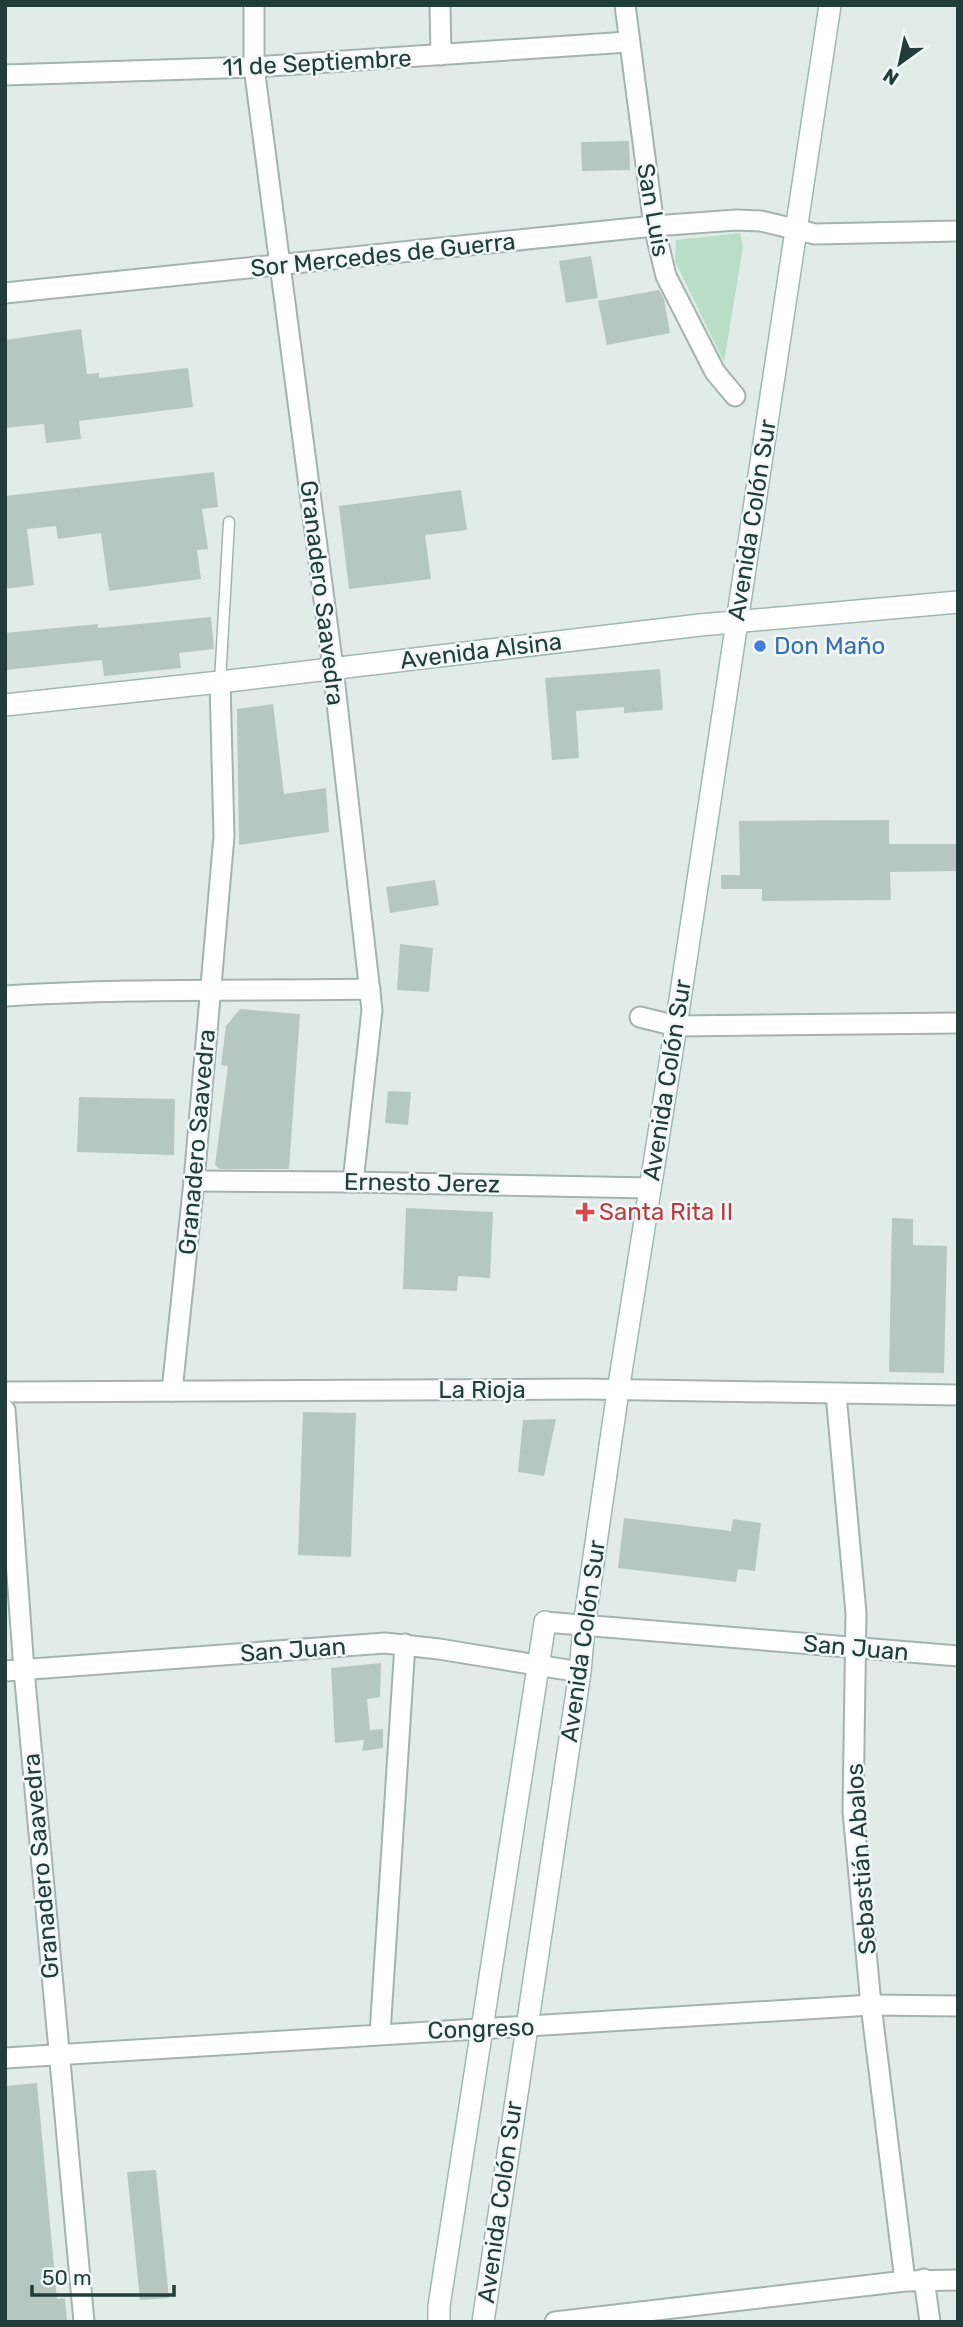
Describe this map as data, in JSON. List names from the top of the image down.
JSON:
{
  "streets": {
    "main road": ["Avenida Colón Sur", "Avenida Alsina"],
    "street": [
      "11 de Septiembre",
      "San Luis",
      "Sor Mercedes de Guerra",
      "Granadero Saavedra",
      "Ernesto Jerez",
      "La Rioja",
      "San Juan",
      "Sebastián Abalos",
      "Congreso"
    ]
  },
  "crossings": [
    ["11 de Septiembre", "San Luis"],
    ["11 de Septiembre", "Granadero Saavedra"],
    ["San Luis", "Sor Mercedes de Guerra"],
    ["Sor Mercedes de Guerra", "Avenida Colón Sur"],
    ["Sor Mercedes de Guerra", "Granadero Saavedra"],
    ["Avenida Colón Sur", "Avenida Alsina"],
    ["Avenida Colón Sur", "Ernesto Jerez"],
    ["Avenida Colón Sur", "La Rioja"],
    ["Avenida Colón Sur", "San Juan"],
    ["Avenida Colón Sur", "Congreso"],
    ["Granadero Saavedra", "Avenida Alsina"],
    ["Granadero Saavedra", "Ernesto Jerez"],
    ["Granadero Saavedra", "La Rioja"],
    ["Granadero Saavedra", "San Juan"],
    ["Granadero Saavedra", "Congreso"],
    ["La Rioja", "Sebastián Abalos"],
    ["San Juan", "Sebastián Abalos"],
    ["Sebastián Abalos", "Congreso"]
  ],
  "places": {
    "other": ["Don Maño"],
    "health": ["Santa Rita II"]
  },
  "scale_bar": "50 m",
  "north": "bottom left"
}
